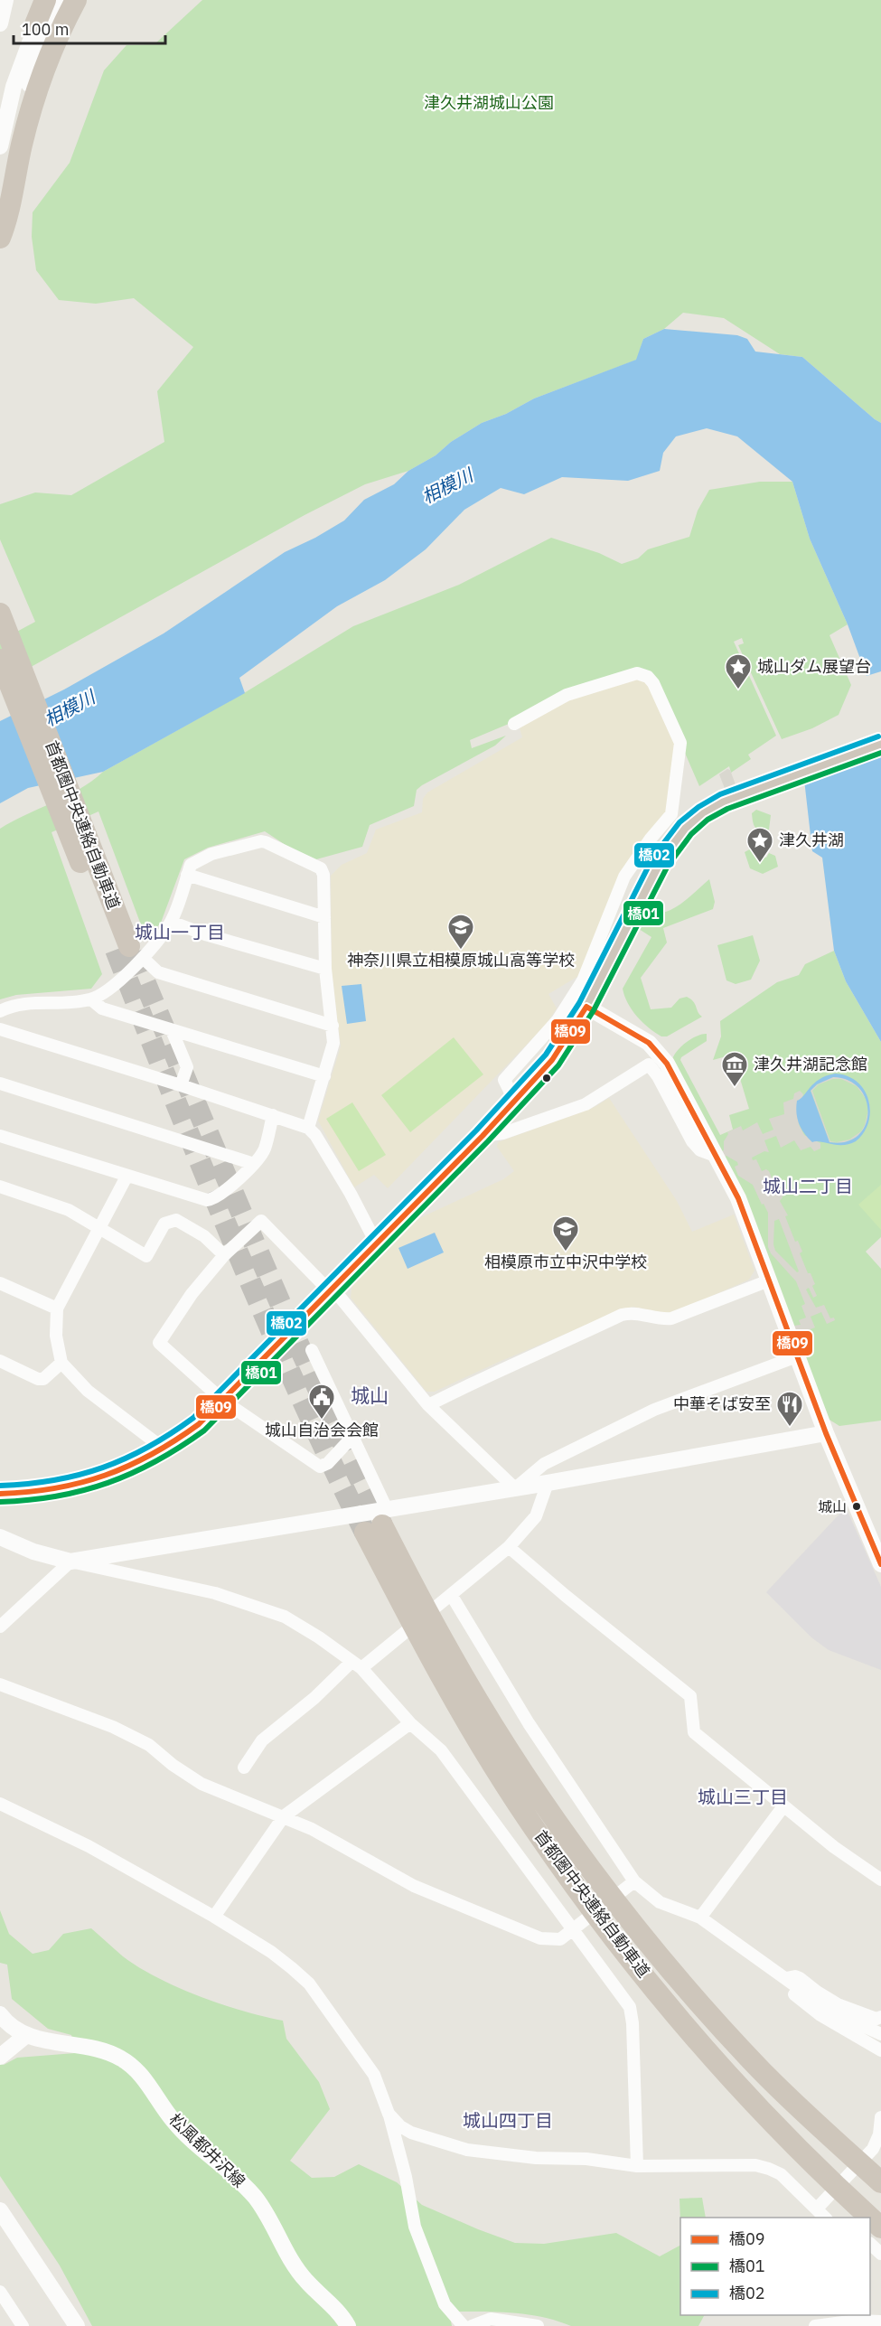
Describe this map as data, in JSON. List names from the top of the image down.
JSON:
{
  "streets": {
    "highway": ["首都圏中央連絡自動車道"],
    "street": ["松風都井沢線"]
  },
  "districts": [
    "城山一丁目",
    "城山二丁目",
    "城山",
    "城山三丁目",
    "城山四丁目"
  ],
  "water": ["相模川"],
  "parks": ["津久井湖城山公園"],
  "places": {
    "place": ["城山ダム展望台", "津久井湖"],
    "school or university": ["神奈川県立相模原城山高等学校", "相模原市立中沢中学校"],
    "museum": ["津久井湖記念館"],
    "public building": ["城山自治会会館"],
    "restaurant": ["中華そば安至"],
    "other": ["城山"]
  },
  "lines": ["transit line 橋02", "transit line 橋01", "transit line 橋09"],
  "legend": ["橋09", "橋01", "橋02"],
  "scale_bar": "100 m"
}
